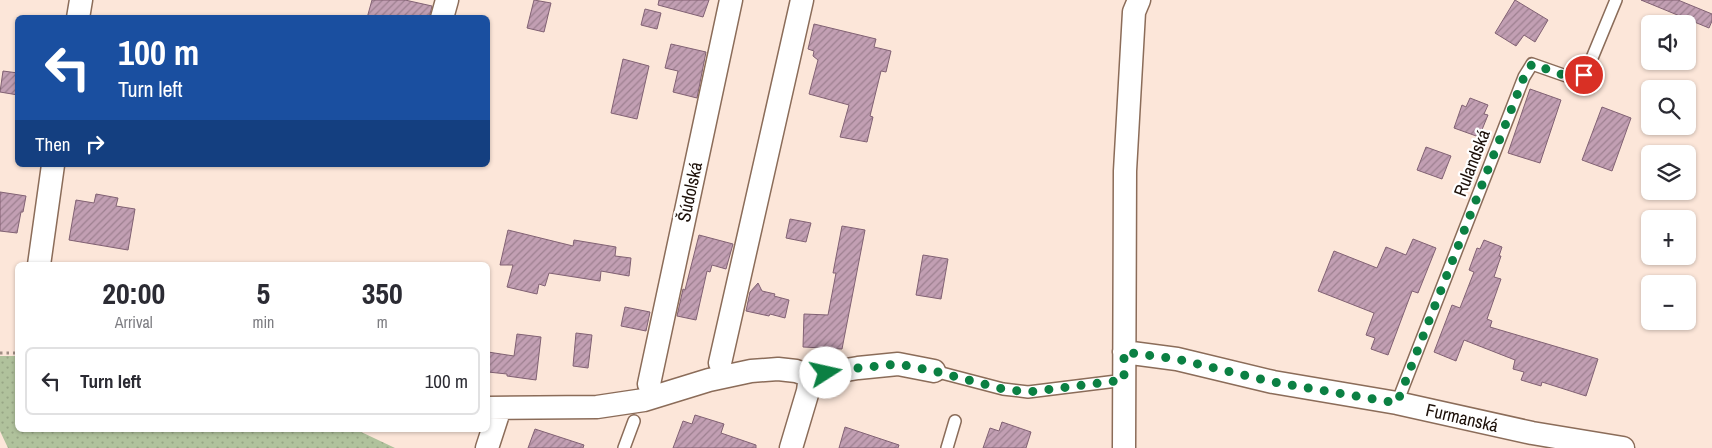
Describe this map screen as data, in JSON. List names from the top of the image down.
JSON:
{
  "streets": {
    "street": ["Šúdolská", "Furmanská"],
    "lane": ["Rulandská"]
  },
  "crossings": [
    ["Rulandská", "Furmanská"]
  ],
  "page": {
    "map_buttons": ["+", "−"],
    "turn": ["100 m", "Turn left"],
    "then": "Then",
    "eta": [
      "20:00",
      "Arrival",
      "5",
      "min",
      "350",
      "m"
    ],
    "list": [
      {
        "name": "Turn left",
        "value": "100 m"
      }
    ]
  }
}
